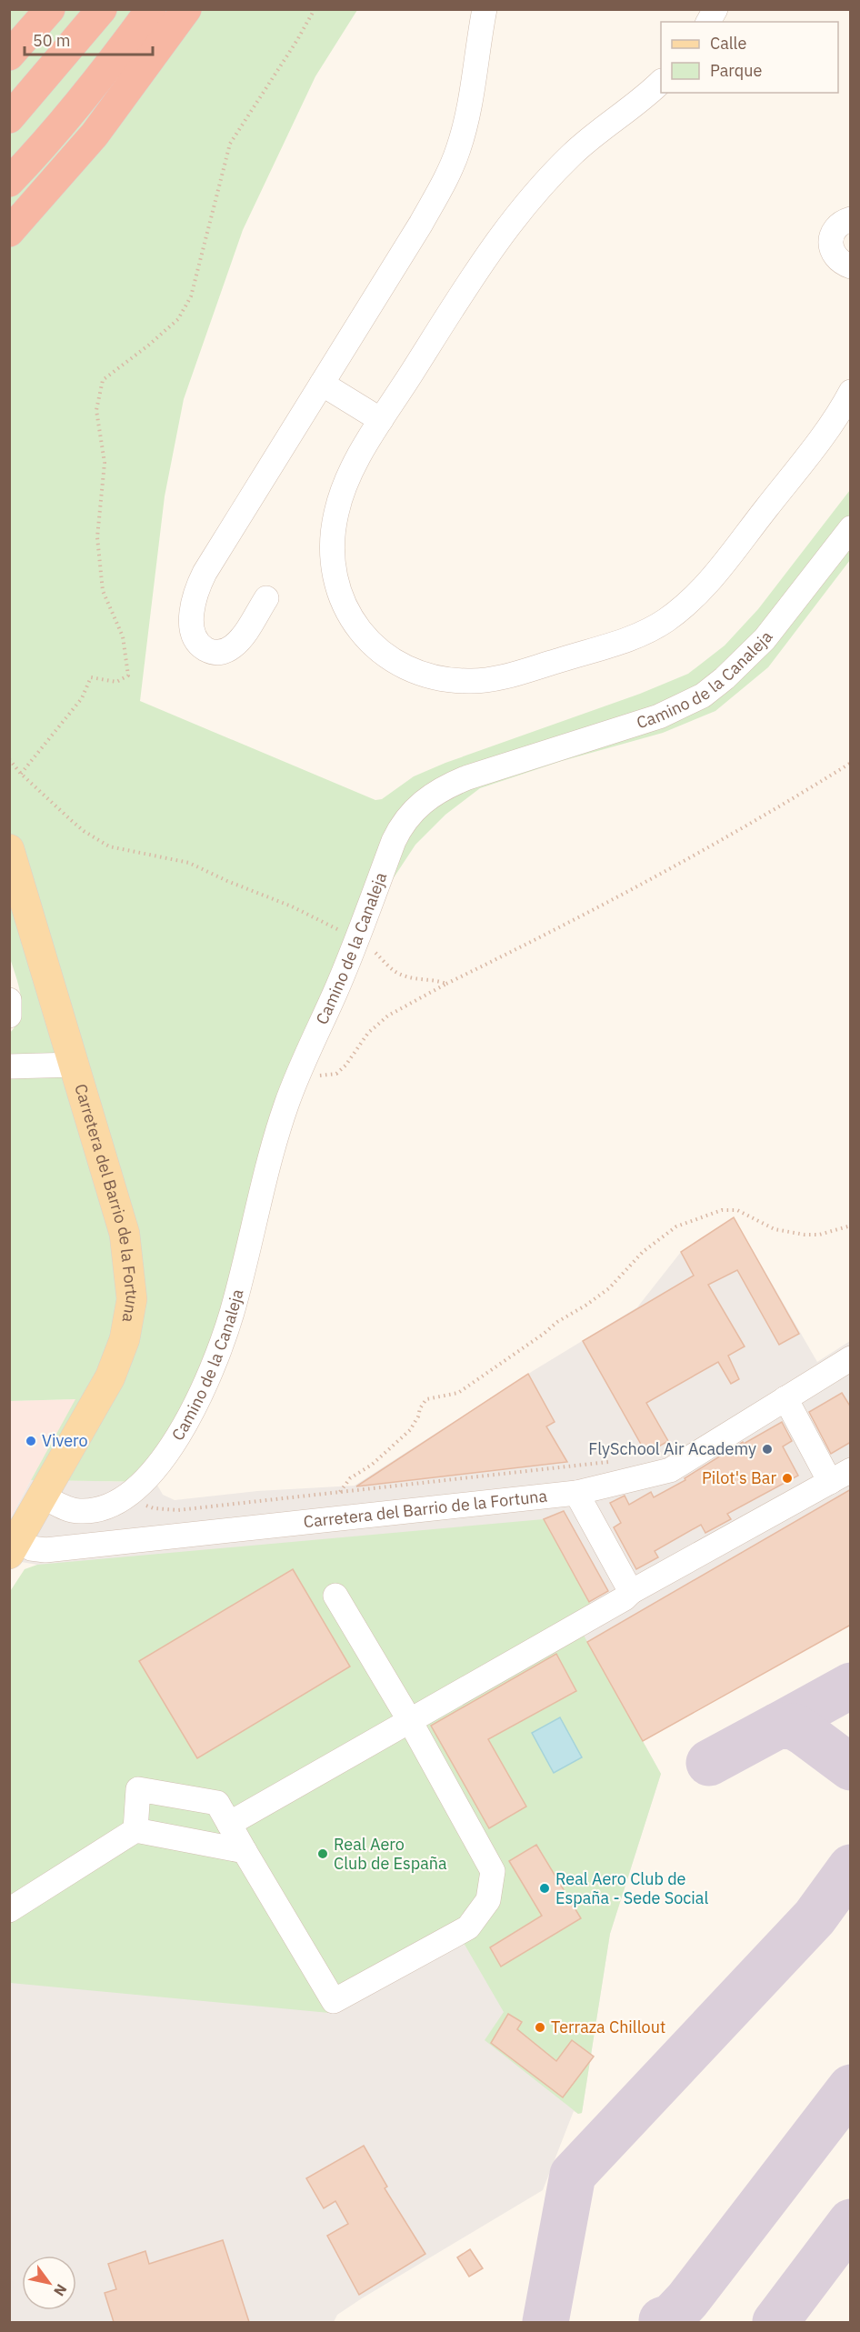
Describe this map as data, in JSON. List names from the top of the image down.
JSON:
{
  "streets": {
    "main road": ["Carretera del Barrio de la Fortuna"],
    "street": ["Camino de la Canaleja"]
  },
  "crossings": [
    ["Camino de la Canaleja", "Carretera del Barrio de la Fortuna"]
  ],
  "places": [
    "Vivero",
    "FlySchool Air Academy",
    "Pilot's Bar",
    "Real Aero Club de España",
    "Real Aero Club de España - Sede Social",
    "Terraza Chillout"
  ],
  "legend": ["Calle", "Parque"],
  "scale_bar": "50 m",
  "north": "bottom right"
}
